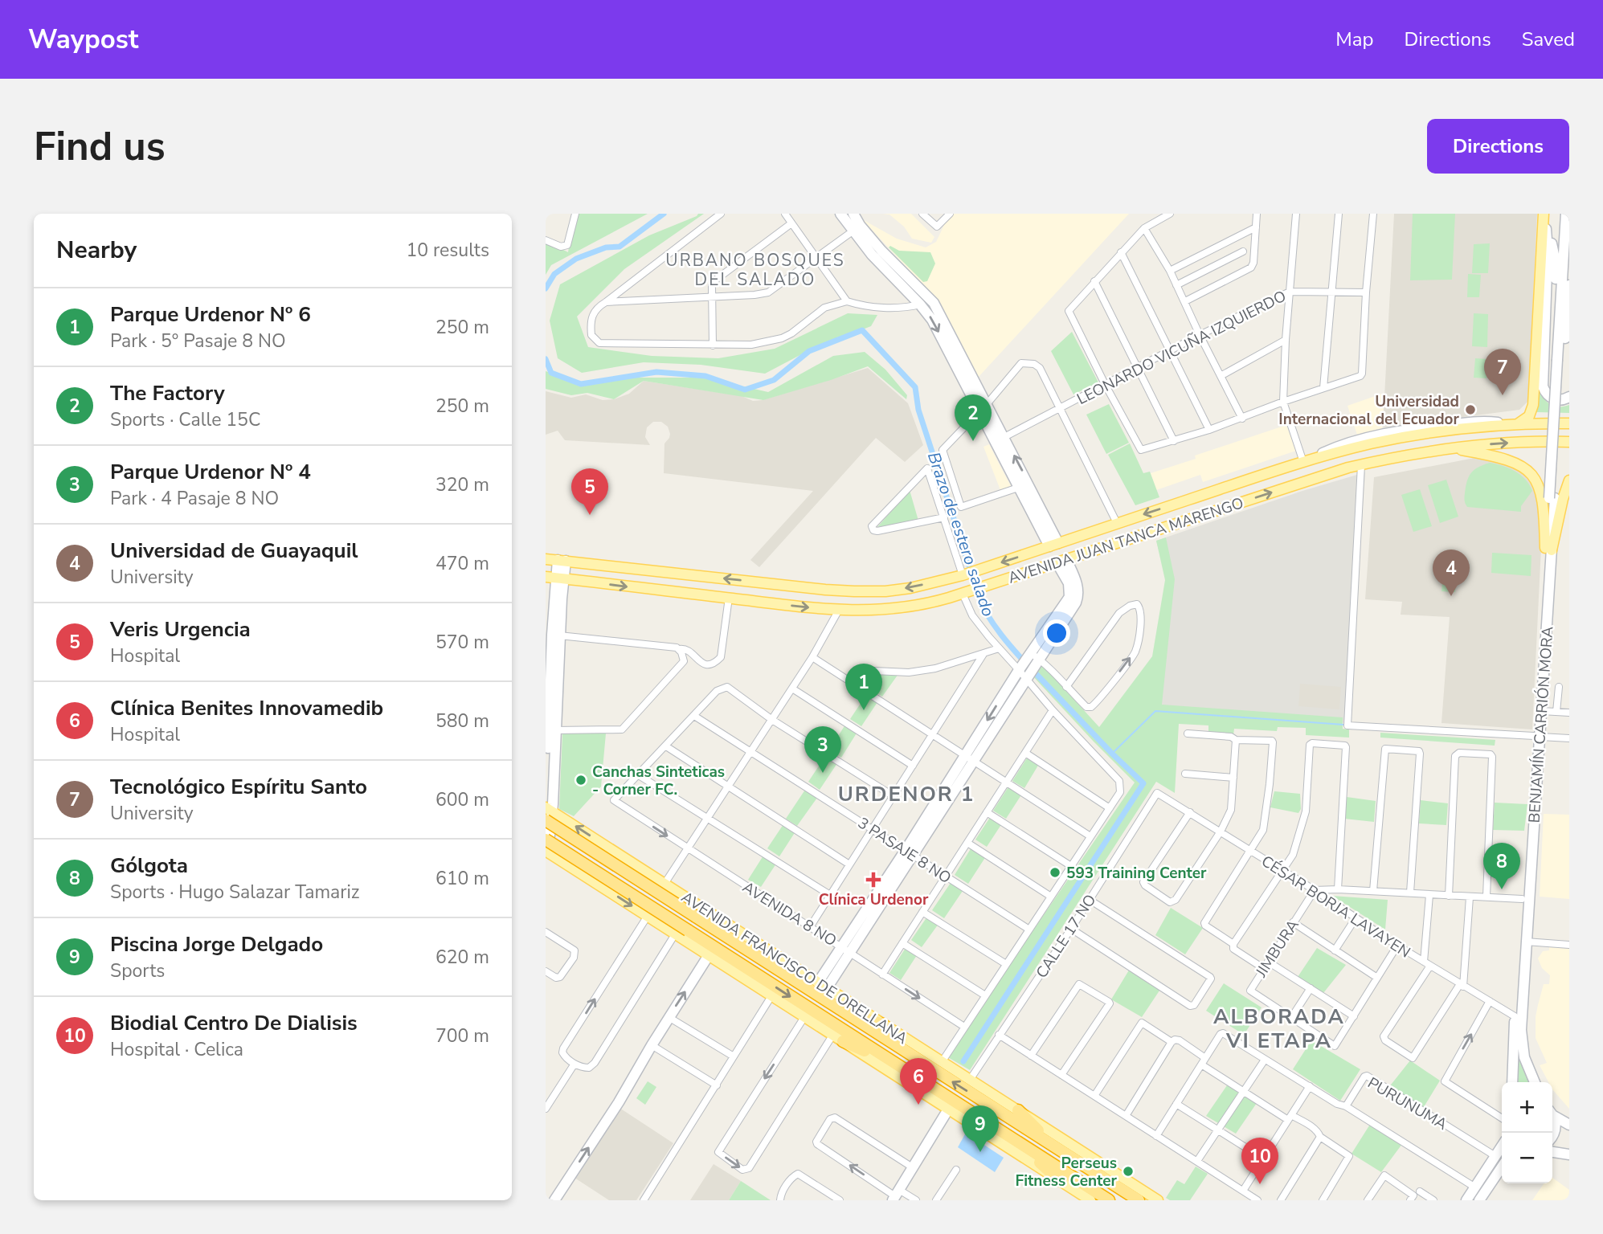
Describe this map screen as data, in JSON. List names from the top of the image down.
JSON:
{
  "streets": {
    "highway": ["AVENIDA FRANCISCO DE ORELLANA"],
    "main road": ["AVENIDA JUAN TANCA MARENGO", "BENJAMÍN CARRIÓN MORA"],
    "street": [
      "LEONARDO VICUÑA IZQUIERDO",
      "3 PASAJE 8 NO",
      "CÉSAR BORJA LAVAYEN",
      "AVENIDA 8 NO",
      "CALLE 17 NO",
      "JIMBURA",
      "PURUNUMA"
    ]
  },
  "crossings": [
    ["BENJAMÍN CARRIÓN MORA", "CÉSAR BORJA LAVAYEN"],
    ["CÉSAR BORJA LAVAYEN", "CALLE 17 NO"],
    ["CÉSAR BORJA LAVAYEN", "JIMBURA"],
    ["CALLE 17 NO", "AVENIDA FRANCISCO DE ORELLANA"]
  ],
  "districts": ["URBANO BOSQUES DEL SALADO", "URDENOR 1", "ALBORADA VI ETAPA"],
  "water": ["Brazo de estero salado"],
  "places": {
    "other": [
      "Universidad Internacional del Ecuador",
      "Canchas Sinteticas - Corner FC.",
      "593 Training Center",
      "Perseus Fitness Center"
    ],
    "health": ["Clínica Urdenor"]
  },
  "page": {
    "header": "Waypost",
    "nav": ["Map", "Directions", "Saved"],
    "buttons": "Directions",
    "title": "Find us",
    "heading": ["Nearby", "10 results"],
    "list": [
      {
        "mark": "1",
        "name": "Parque Urdenor Nº 6",
        "note": "Park · 5° Pasaje 8 NO",
        "value": "250 m"
      },
      {
        "mark": "2",
        "name": "The Factory",
        "note": "Sports · Calle 15C",
        "value": "250 m"
      },
      {
        "mark": "3",
        "name": "Parque Urdenor Nº 4",
        "note": "Park · 4 Pasaje 8 NO",
        "value": "320 m"
      },
      {
        "mark": "4",
        "name": "Universidad de Guayaquil",
        "note": "University",
        "value": "470 m"
      },
      {
        "mark": "5",
        "name": "Veris Urgencia",
        "note": "Hospital",
        "value": "570 m"
      },
      {
        "mark": "6",
        "name": "Clínica Benites Innovamedib",
        "note": "Hospital",
        "value": "580 m"
      },
      {
        "mark": "7",
        "name": "Tecnológico Espíritu Santo",
        "note": "University",
        "value": "600 m"
      },
      {
        "mark": "8",
        "name": "Gólgota",
        "note": "Sports · Hugo Salazar Tamariz",
        "value": "610 m"
      },
      {
        "mark": "9",
        "name": "Piscina Jorge Delgado",
        "note": "Sports",
        "value": "620 m"
      },
      {
        "mark": "10",
        "name": "Biodial Centro De Dialisis",
        "note": "Hospital · Celica",
        "value": "700 m"
      }
    ],
    "pins": [
      "7",
      "2",
      "5",
      "4",
      "1",
      "3",
      "8",
      "6",
      "9",
      "10"
    ],
    "map_buttons": ["+", "−"]
  }
}
